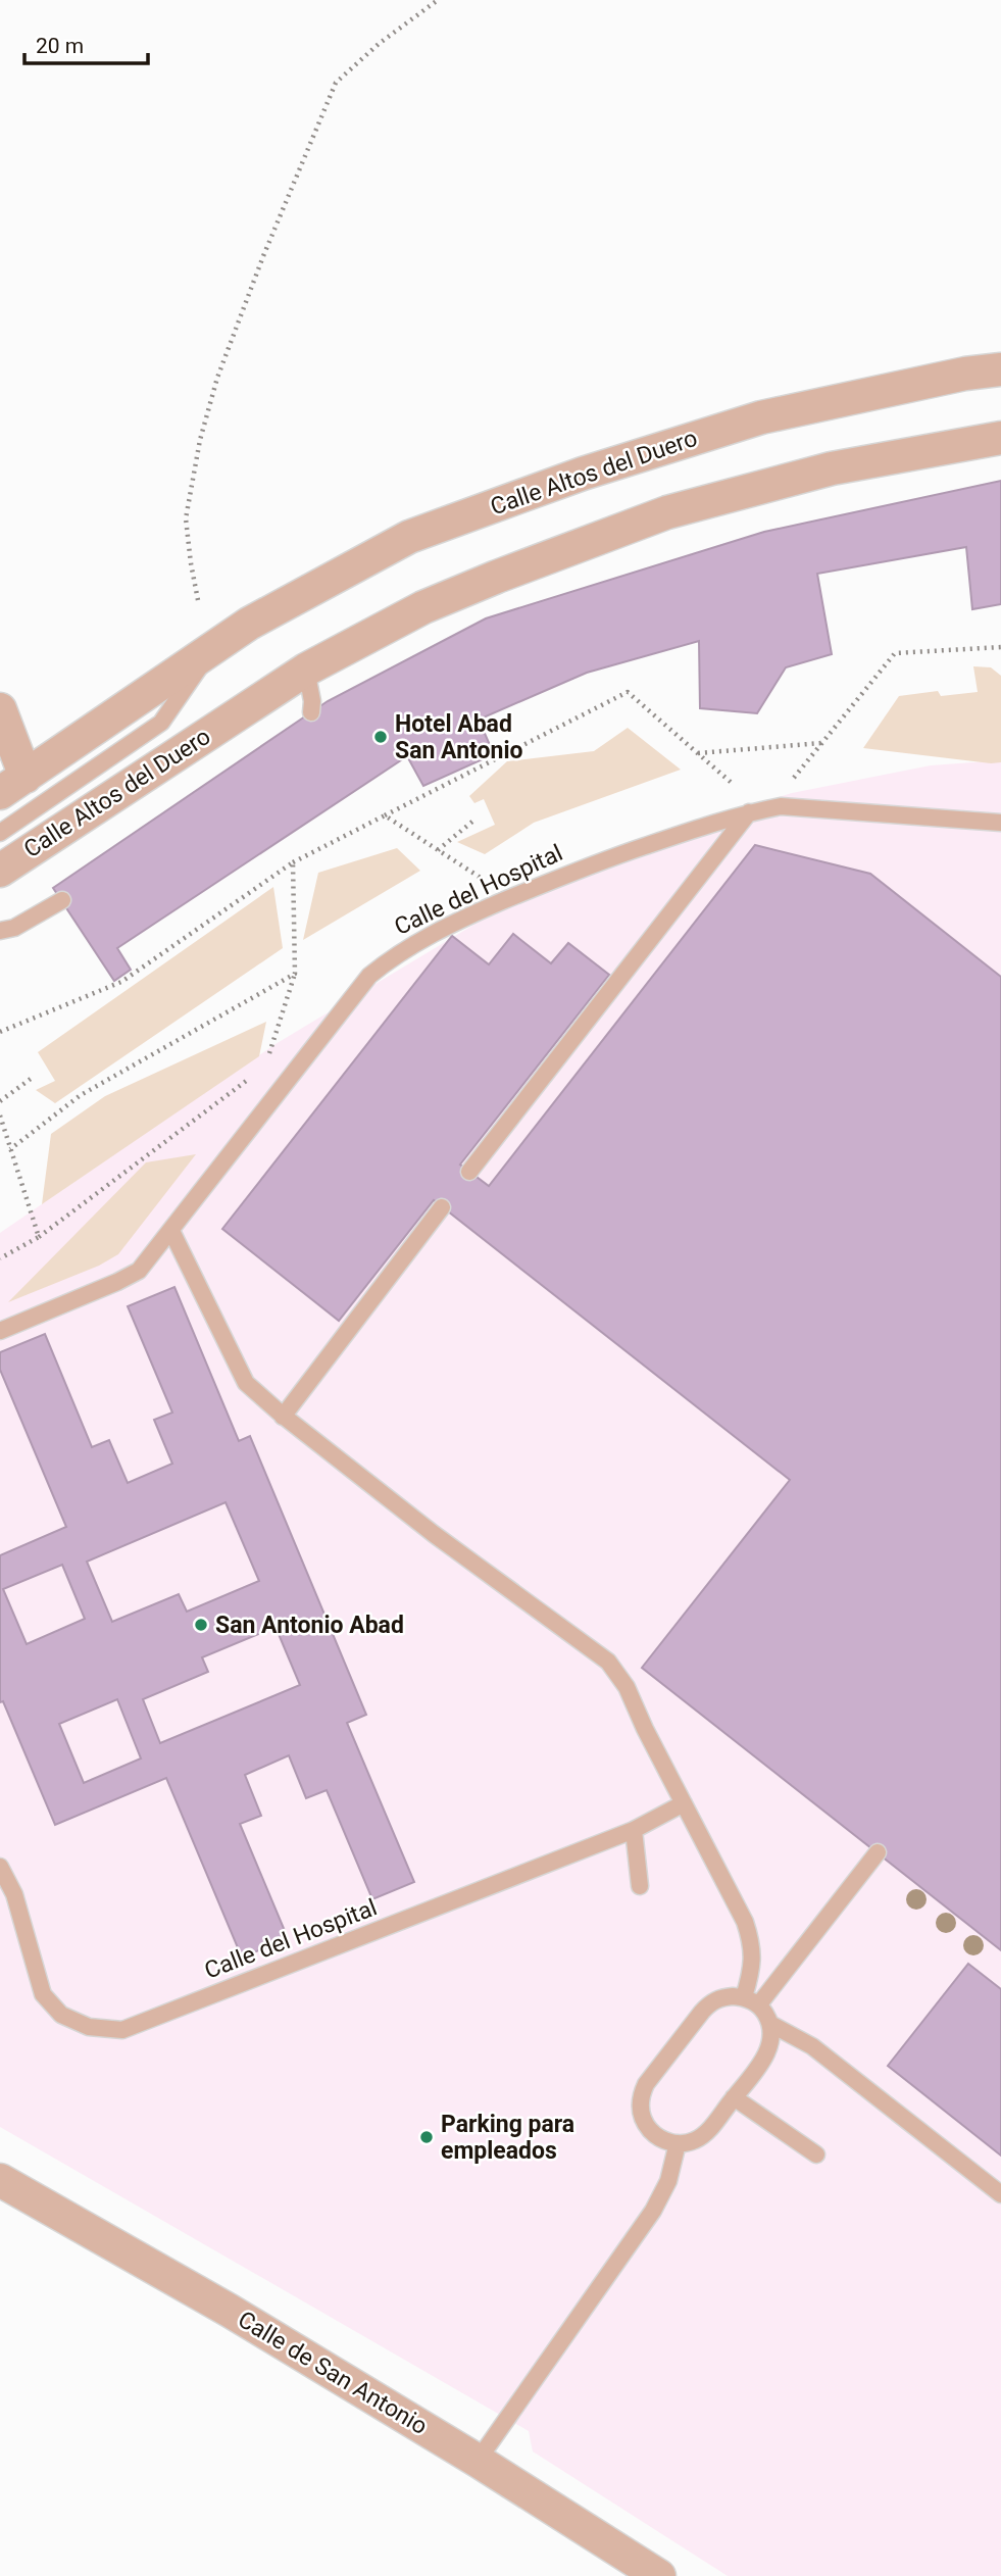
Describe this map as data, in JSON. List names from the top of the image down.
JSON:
{
  "streets": {
    "street": ["Calle Altos del Duero", "Calle de San Antonio"],
    "lane": ["Calle del Hospital"]
  },
  "places": ["Hotel Abad San Antonio", "San Antonio Abad", "Parking para empleados"],
  "scale_bar": "20 m"
}
